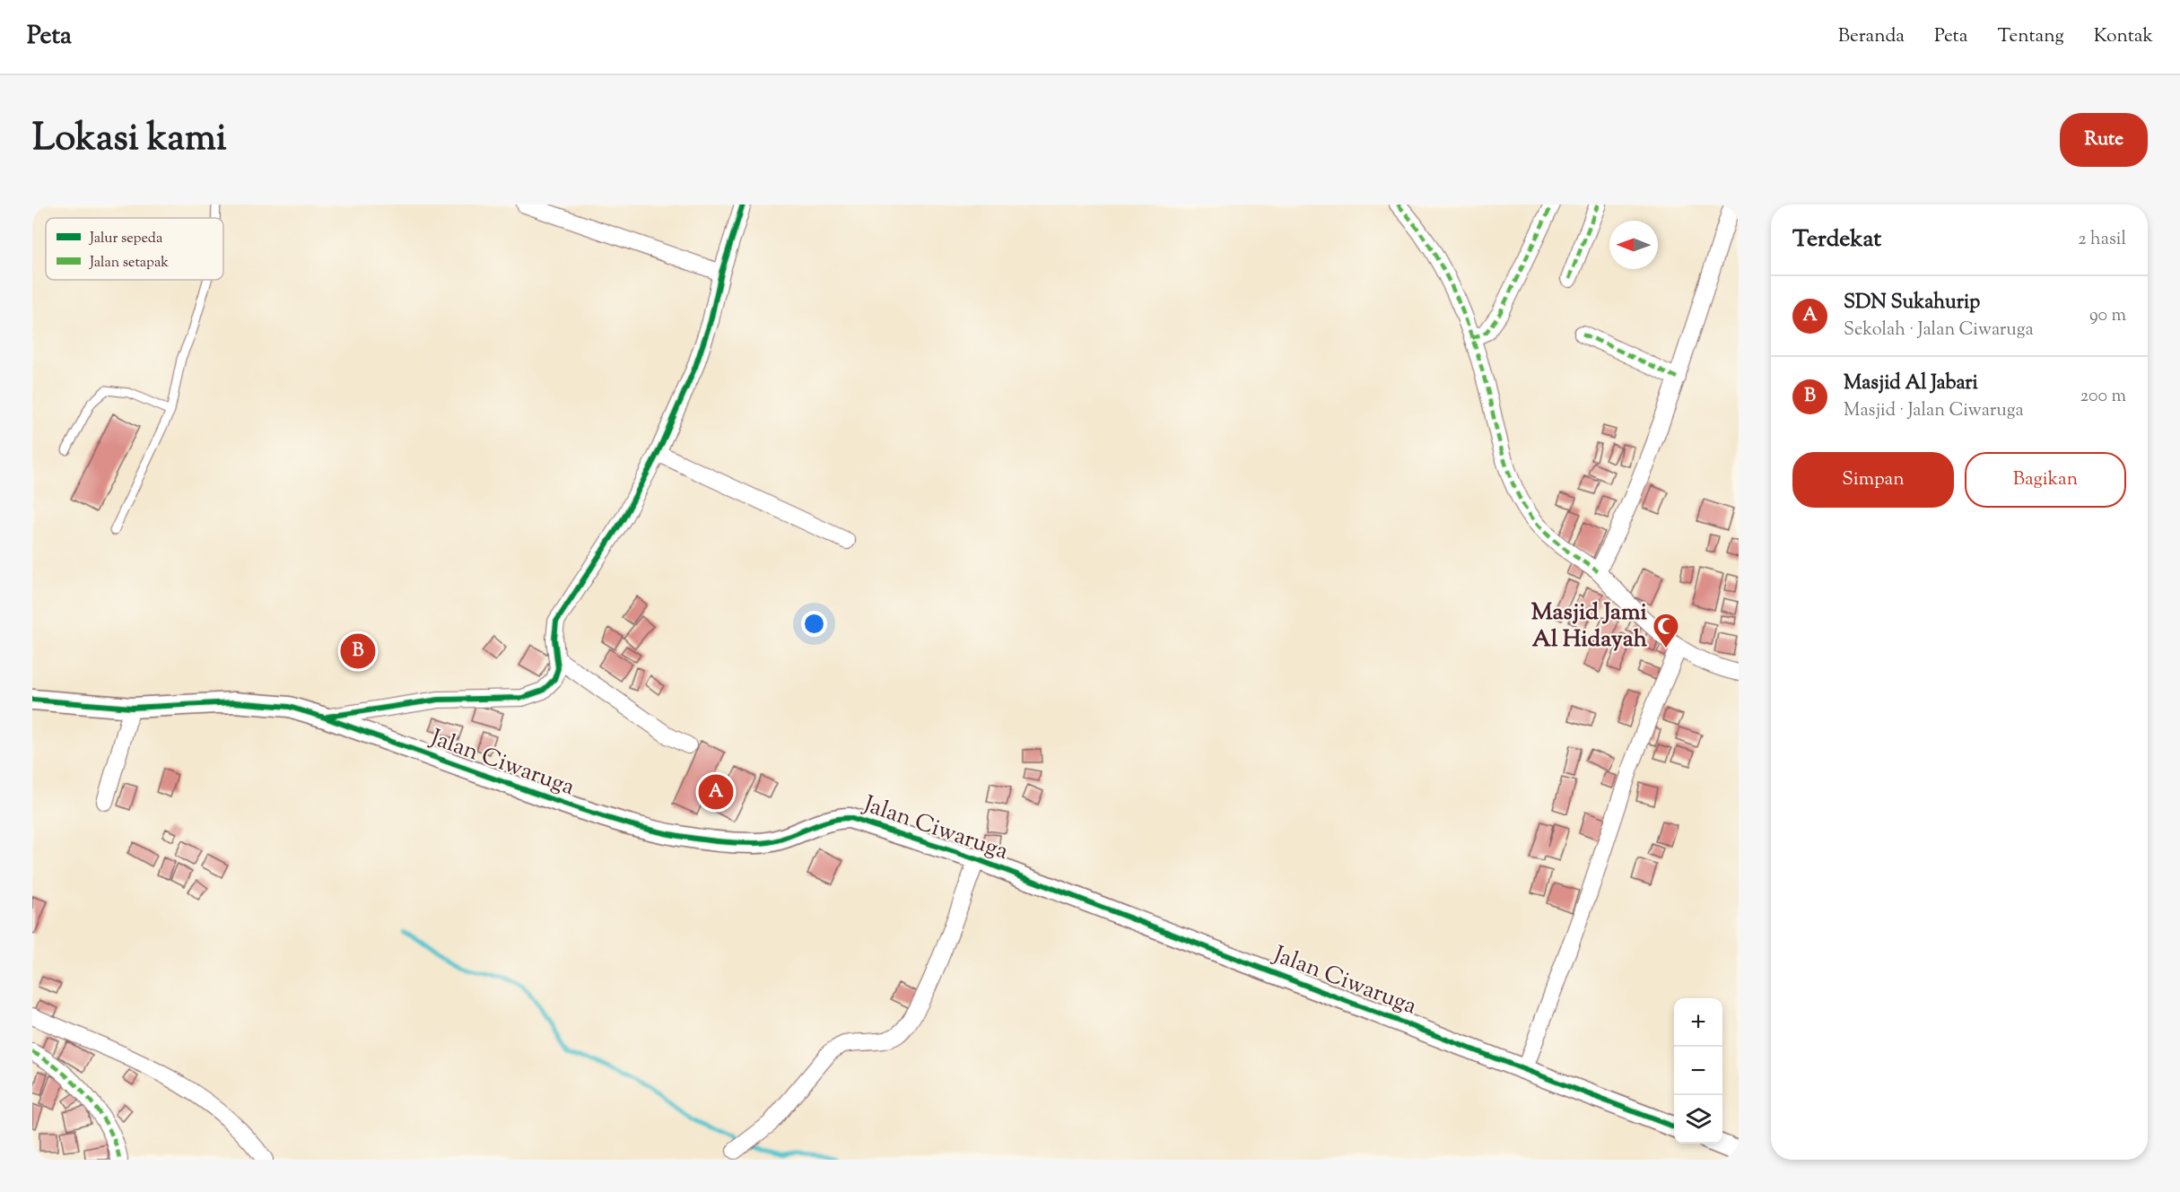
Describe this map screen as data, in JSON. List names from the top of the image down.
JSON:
{
  "streets": {
    "street": ["Jalan Ciwaruga"]
  },
  "places": {
    "mosque": ["Masjid Jami Al Hidayah"]
  },
  "legend": ["Jalur sepeda", "Jalan setapak"],
  "north": "left",
  "page": {
    "header": "Peta",
    "nav": [
      "Beranda",
      "Peta",
      "Tentang",
      "Kontak"
    ],
    "title": "Lokasi kami",
    "buttons": [
      "Rute",
      ["Simpan", "Bagikan"]
    ],
    "heading": ["Terdekat", "2 hasil"],
    "list": [
      {
        "mark": "A",
        "name": "SDN Sukahurip",
        "note": "Sekolah · Jalan Ciwaruga",
        "value": "90 m"
      },
      {
        "mark": "B",
        "name": "Masjid Al Jabari",
        "note": "Masjid · Jalan Ciwaruga",
        "value": "200 m"
      }
    ],
    "pins": ["B", "A"],
    "map_buttons": ["+", "−"]
  }
}
